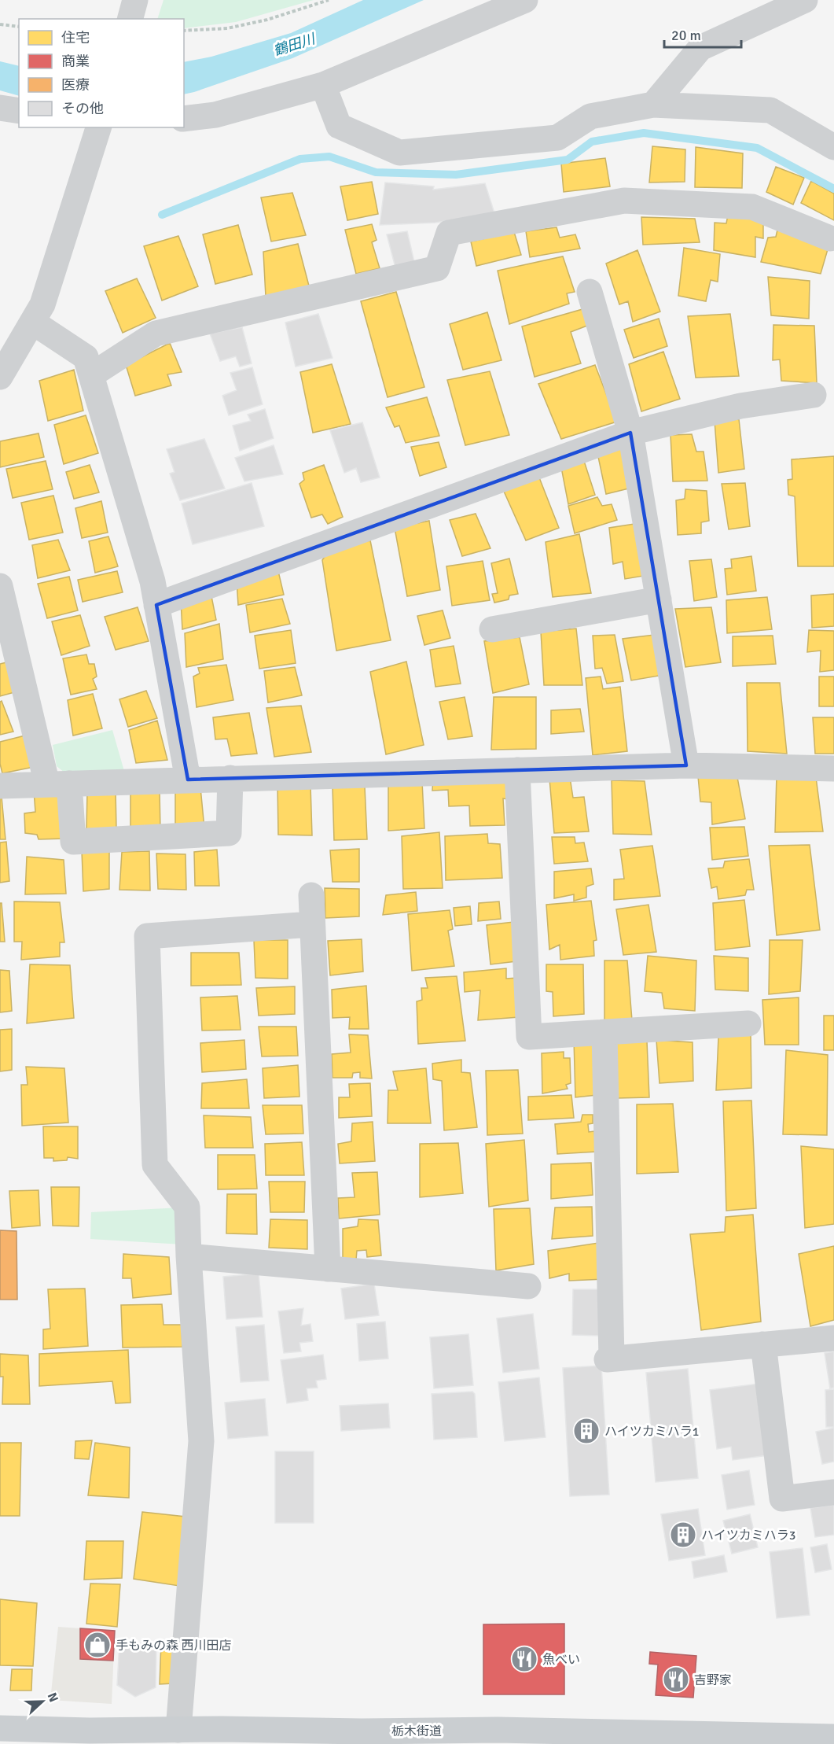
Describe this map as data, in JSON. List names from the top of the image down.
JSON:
{
  "streets": {
    "main road": ["栃木街道"]
  },
  "water": ["鶴田川"],
  "places": {
    "building": ["ハイツカミハラ1", "ハイツカミハラ3"],
    "shop": ["手もみの森 西川田店"],
    "restaurant": ["魚べい", "吉野家"]
  },
  "legend": [
    "住宅",
    "商業",
    "医療",
    "その他"
  ],
  "scale_bar": "20 m",
  "north": "right"
}
